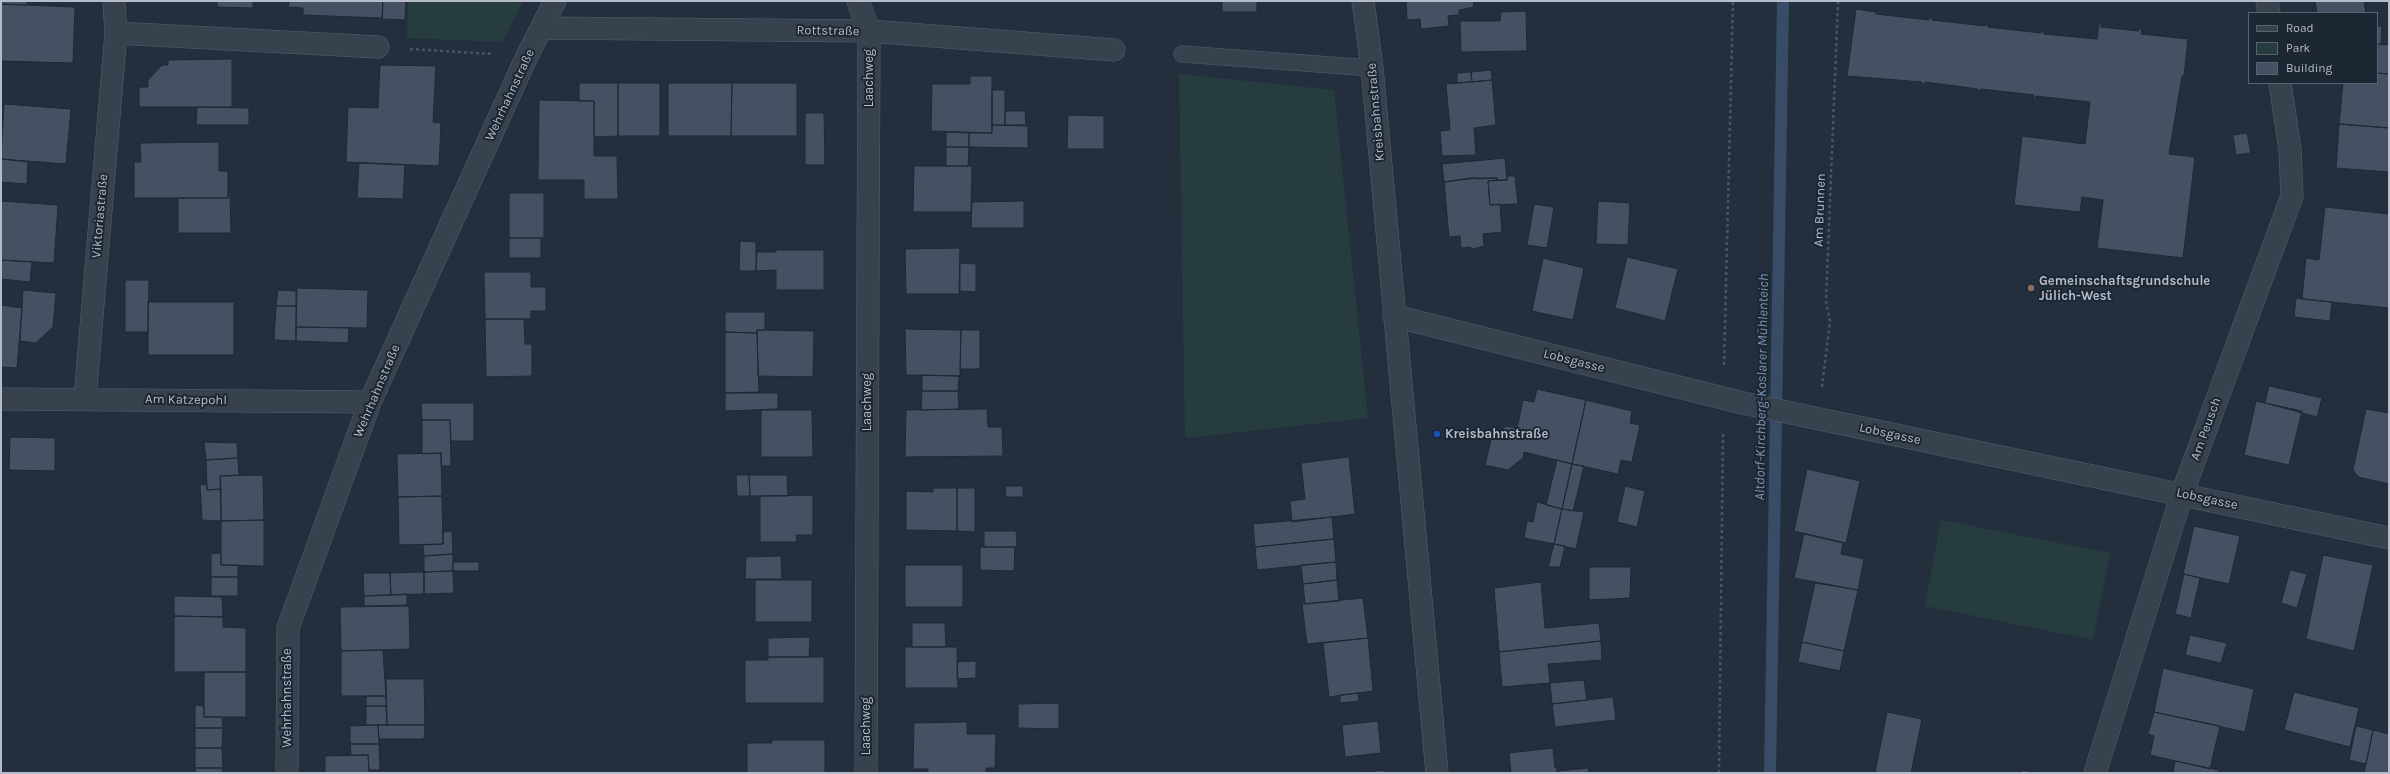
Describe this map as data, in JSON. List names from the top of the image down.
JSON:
{
  "streets": {
    "street": [
      "Rottstraße",
      "Laachweg",
      "Wehrhahnstraße",
      "Kreisbahnstraße",
      "Viktoriastraße",
      "Lobsgasse",
      "Am Katzepohl",
      "Am Peusch"
    ],
    "path": ["Am Brunnen"]
  },
  "crossings": [
    ["Rottstraße", "Laachweg"],
    ["Rottstraße", "Wehrhahnstraße"],
    ["Wehrhahnstraße", "Am Katzepohl"],
    ["Kreisbahnstraße", "Lobsgasse"],
    ["Am Brunnen", "Lobsgasse"],
    ["Viktoriastraße", "Am Katzepohl"],
    ["Lobsgasse", "Am Peusch"]
  ],
  "water": ["Altdorf-Kirchberg-Koslarer Mühlenteich"],
  "places": ["Gemeinschaftsgrundschule Jülich-West", "Kreisbahnstraße"],
  "legend": ["Road", "Park", "Building"]
}
